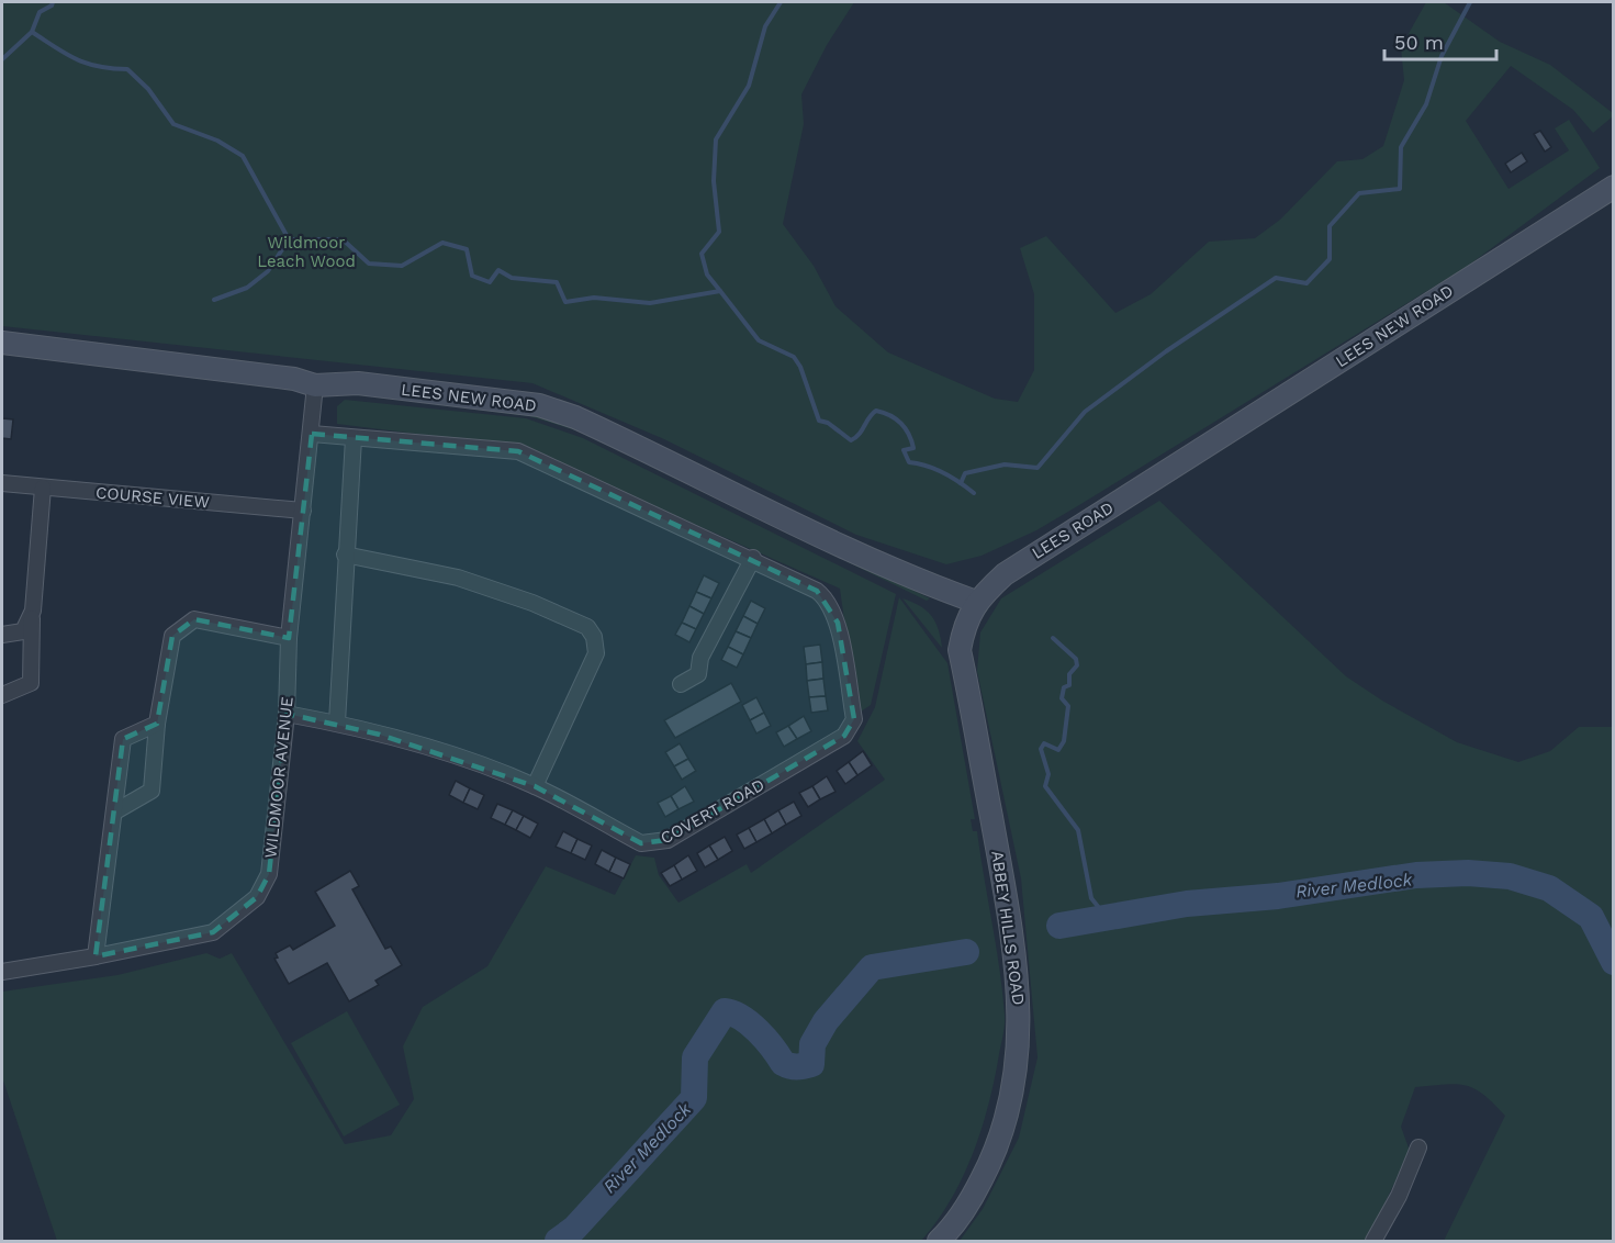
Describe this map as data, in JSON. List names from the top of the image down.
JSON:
{
  "streets": {
    "main road": ["LEES NEW ROAD", "LEES ROAD", "ABBEY HILLS ROAD"],
    "street": ["COURSE VIEW", "WILDMOOR AVENUE", "COVERT ROAD"]
  },
  "crossings": [
    ["LEES NEW ROAD", "LEES ROAD"],
    ["LEES NEW ROAD", "WILDMOOR AVENUE"],
    ["LEES NEW ROAD", "ABBEY HILLS ROAD"],
    ["COURSE VIEW", "WILDMOOR AVENUE"],
    ["LEES ROAD", "ABBEY HILLS ROAD"],
    ["WILDMOOR AVENUE", "COVERT ROAD"]
  ],
  "water": ["River Medlock"],
  "parks": ["Wildmoor Leach Wood"],
  "scale_bar": "50 m"
}
